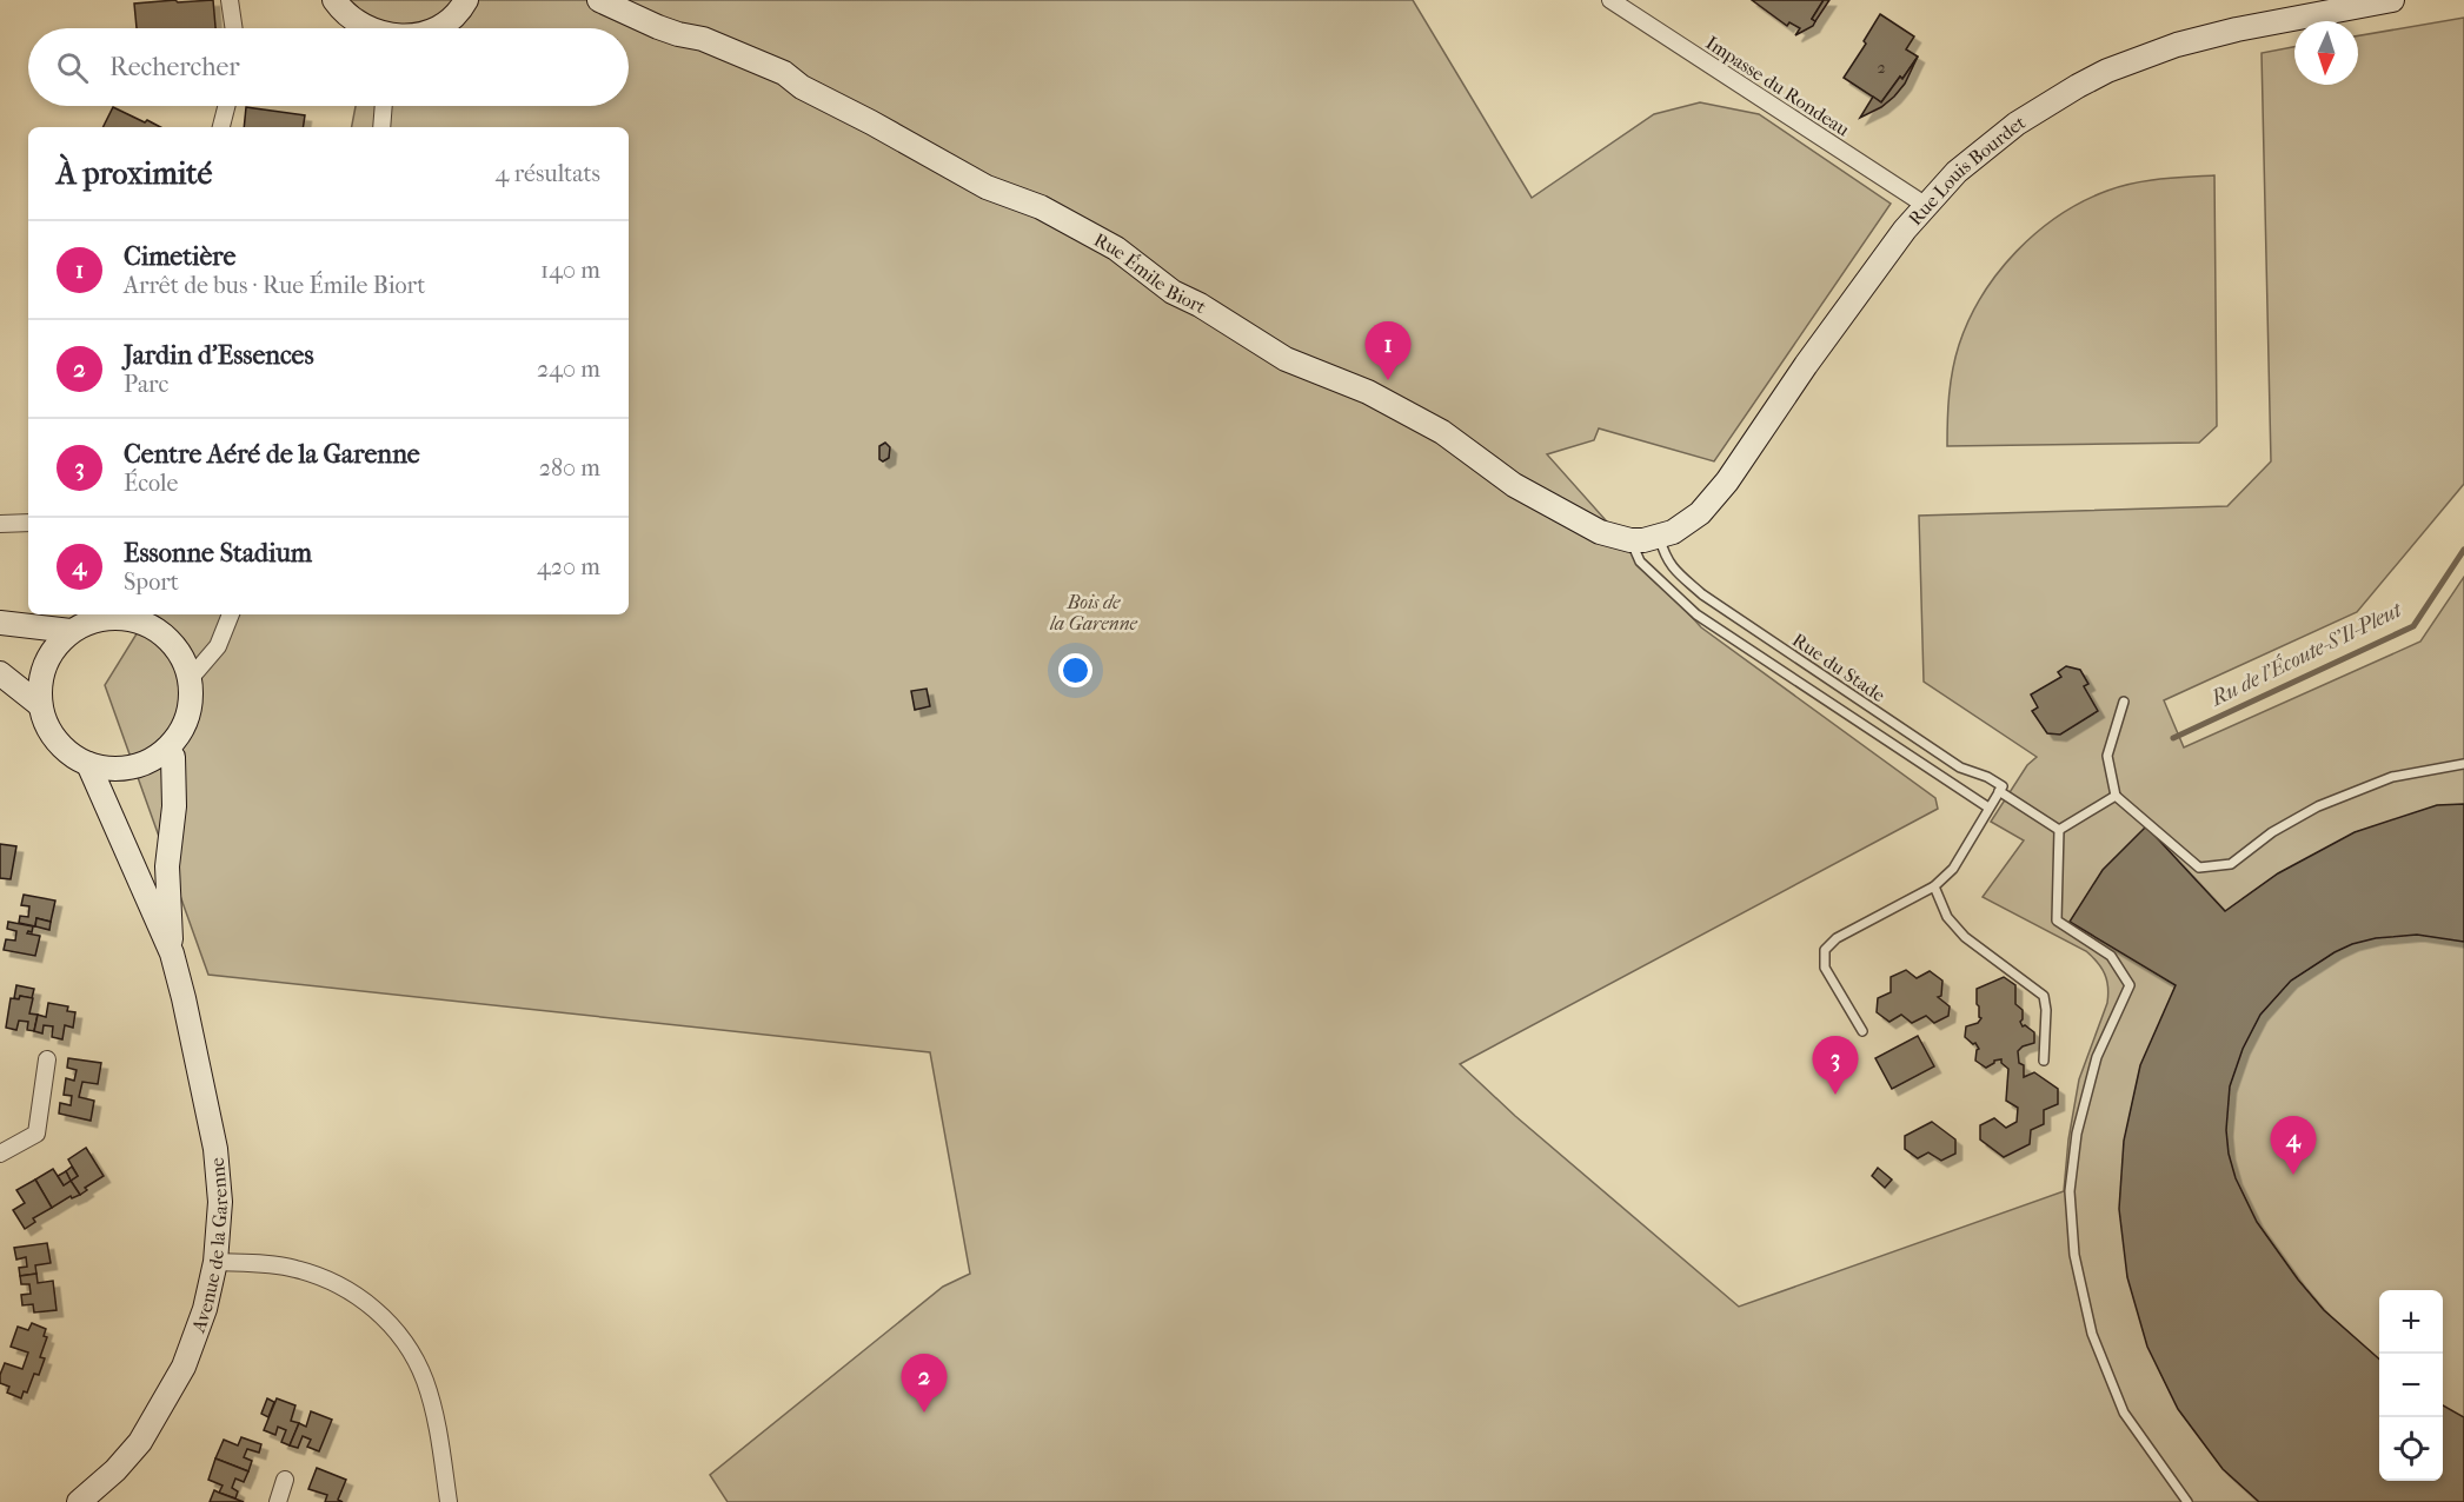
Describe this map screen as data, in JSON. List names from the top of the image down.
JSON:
{
  "streets": {
    "street": [
      "Impasse du Rondeau",
      "Rue Louis Bourdet",
      "Rue Émile Biort",
      "Avenue de la Garenne"
    ],
    "lane": ["Rue du Stade"]
  },
  "crossings": [
    ["Impasse du Rondeau", "Rue Louis Bourdet"],
    ["Rue Louis Bourdet", "Rue Émile Biort"],
    ["Rue Louis Bourdet", "Rue du Stade"],
    ["Rue Émile Biort", "Rue du Stade"]
  ],
  "water": ["Ru de l'Écoute-S'Il-Pleut"],
  "parks": ["Bois de la Garenne"],
  "house_numbers": ["2"],
  "north": "bottom",
  "page": {
    "search": "Rechercher",
    "heading": ["À proximité", "4 résultats"],
    "list": [
      {
        "mark": "1",
        "name": "Cimetière",
        "note": "Arrêt de bus · Rue Émile Biort",
        "value": "140 m"
      },
      {
        "mark": "2",
        "name": "Jardin d'Essences",
        "note": "Parc",
        "value": "240 m"
      },
      {
        "mark": "3",
        "name": "Centre Aéré de la Garenne",
        "note": "École",
        "value": "280 m"
      },
      {
        "mark": "4",
        "name": "Essonne Stadium",
        "note": "Sport",
        "value": "420 m"
      }
    ],
    "pins": [
      "1",
      "3",
      "4",
      "2"
    ],
    "map_buttons": ["+", "−"]
  }
}
